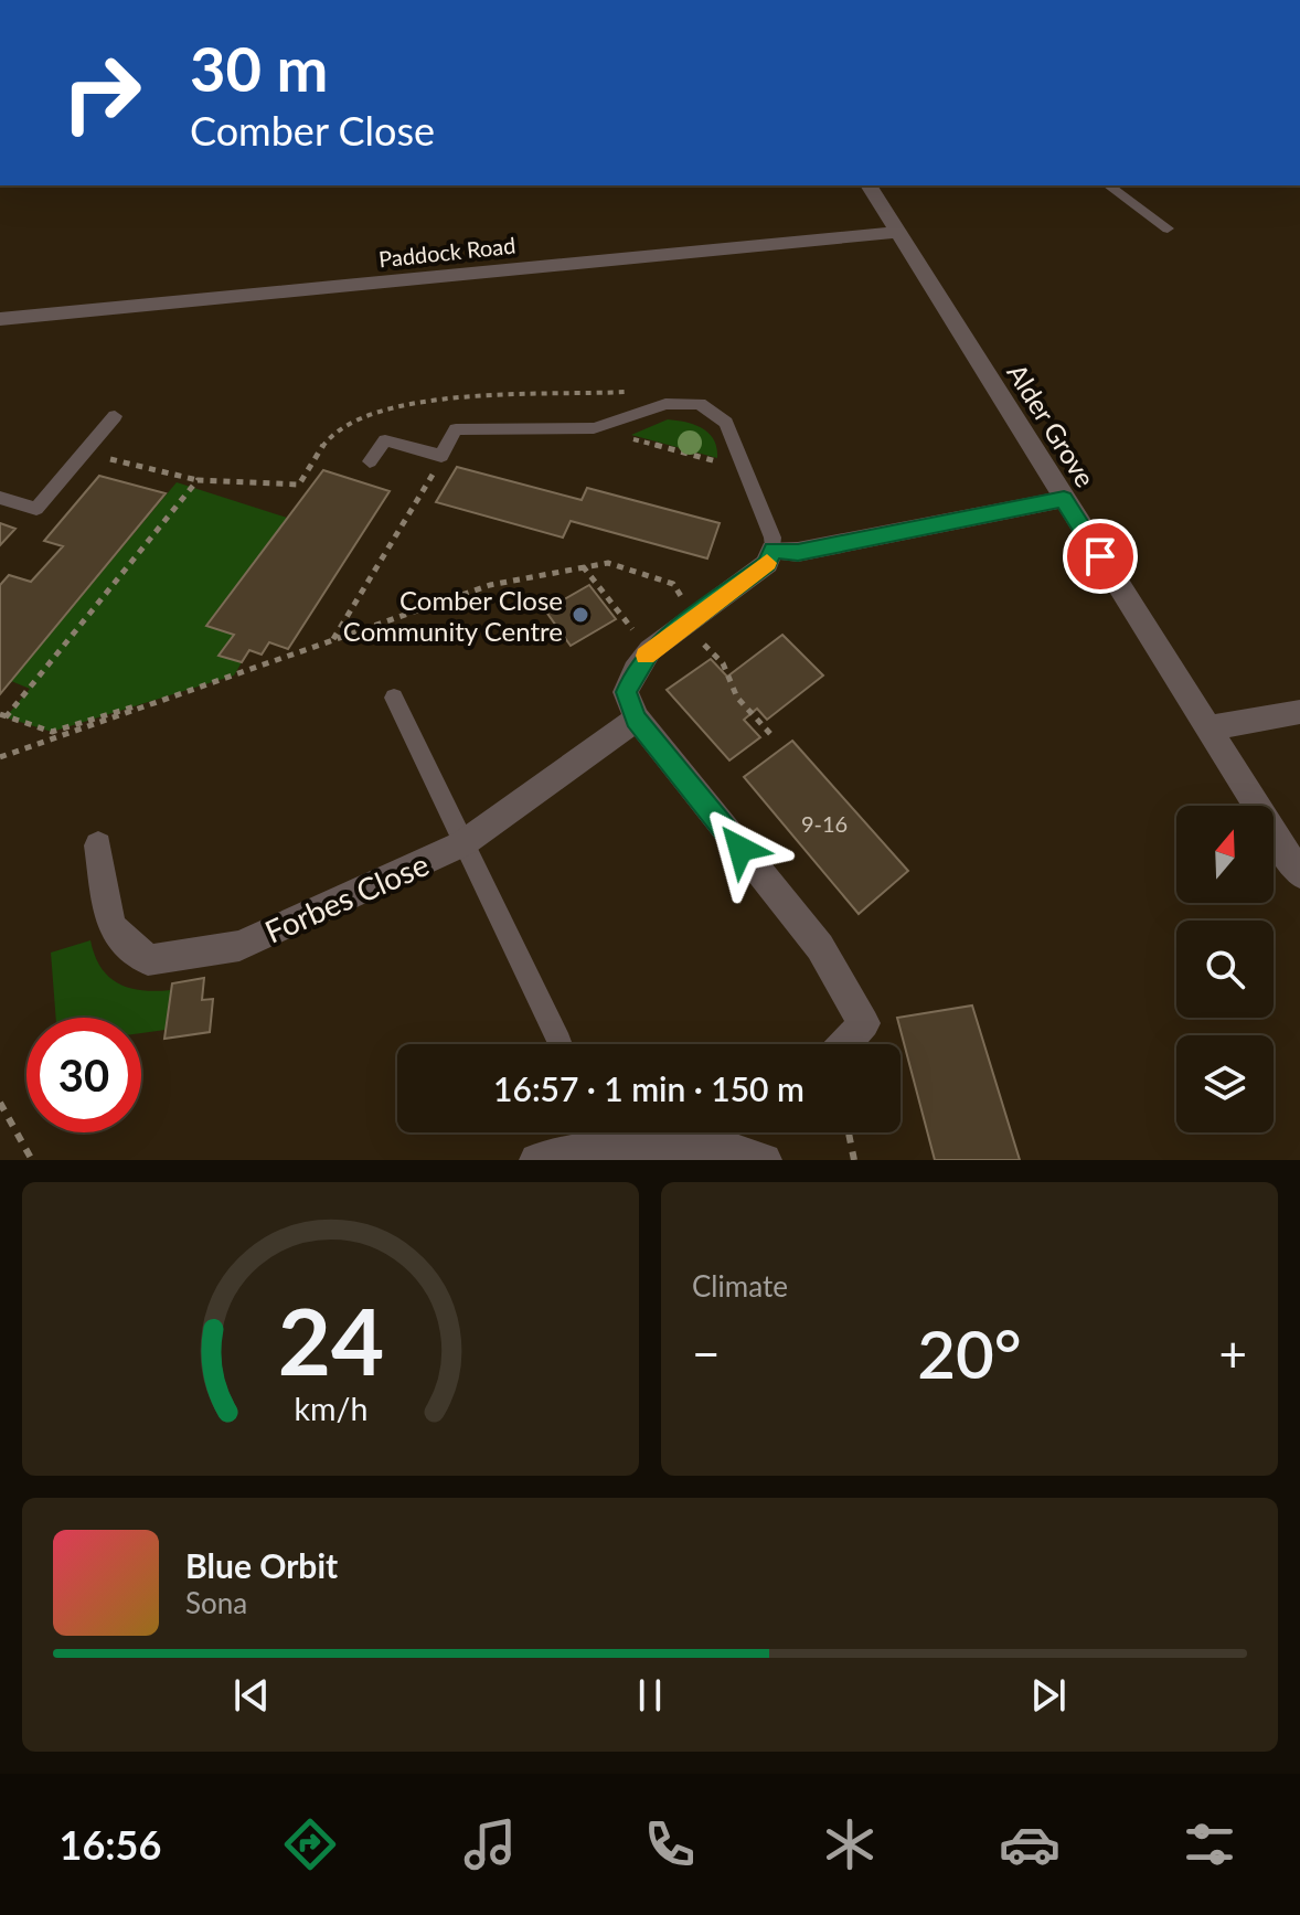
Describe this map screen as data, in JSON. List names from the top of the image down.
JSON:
{
  "streets": {
    "street": ["Paddock Road", "Alder Grove", "Forbes Close"]
  },
  "crossings": [
    ["Paddock Road", "Alder Grove"]
  ],
  "places": ["Comber Close Community Centre"],
  "house_numbers": ["9-16"],
  "north": "top",
  "page": {
    "turn": ["30 m", "Comber Close"],
    "limit": "30",
    "trip": "16:57 · 1 min · 150 m",
    "tile": "Climate",
    "heat": ["−", "20°", "+"],
    "song": ["Blue Orbit", "Sona"],
    "tabs": "16:56",
    "gauge": ["24", "km/h"]
  }
}
